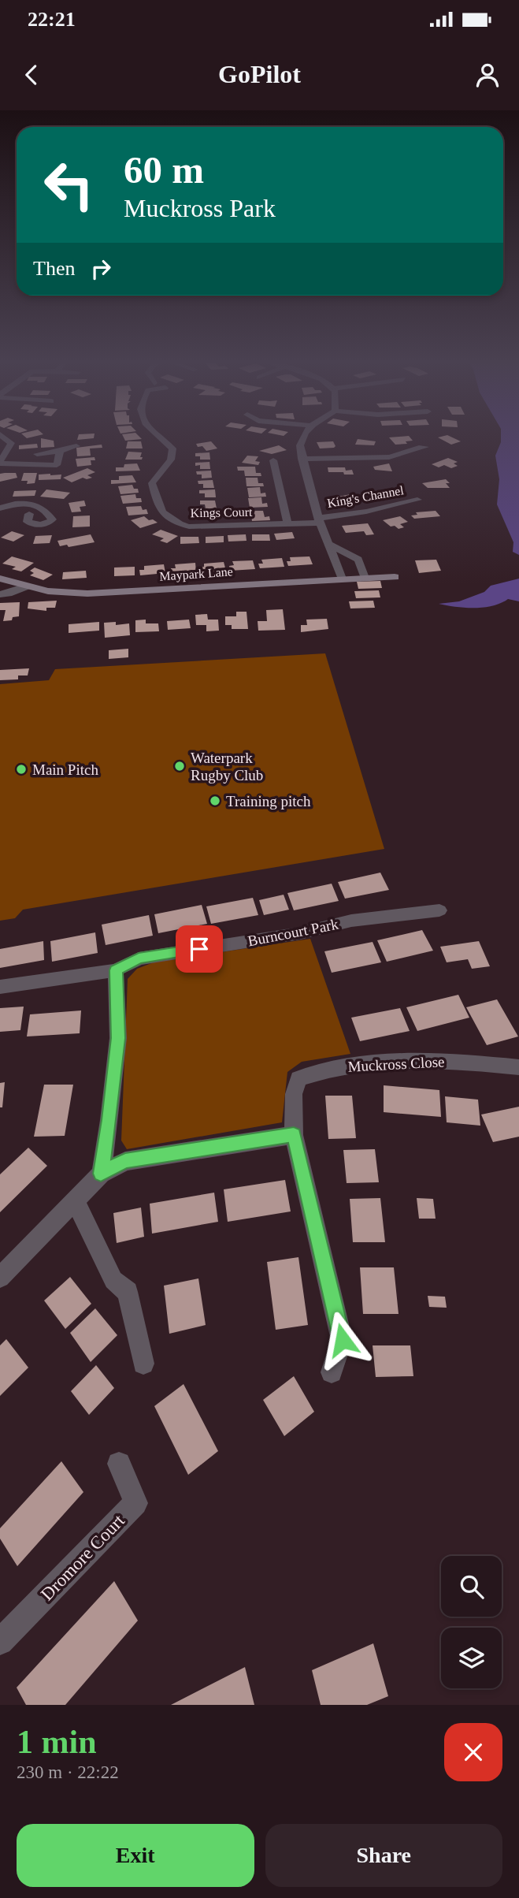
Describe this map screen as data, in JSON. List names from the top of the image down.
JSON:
{
  "streets": {
    "street": [
      "King's Channel",
      "Kings Court",
      "Maypark Lane",
      "Burncourt Park",
      "Muckross Close",
      "Dromore Court"
    ]
  },
  "crossings": [
    ["King's Channel", "Kings Court"],
    ["King's Channel", "Maypark Lane"]
  ],
  "places": ["Waterpark Rugby Club", "Main Pitch", "Training pitch"],
  "page": {
    "status": "22:21",
    "header": "GoPilot",
    "turn": ["60 m", "Muckross Park"],
    "then": "Then",
    "heading": ["1 min", "230 m · 22:22"],
    "buttons": ["Exit", "Share"]
  }
}
